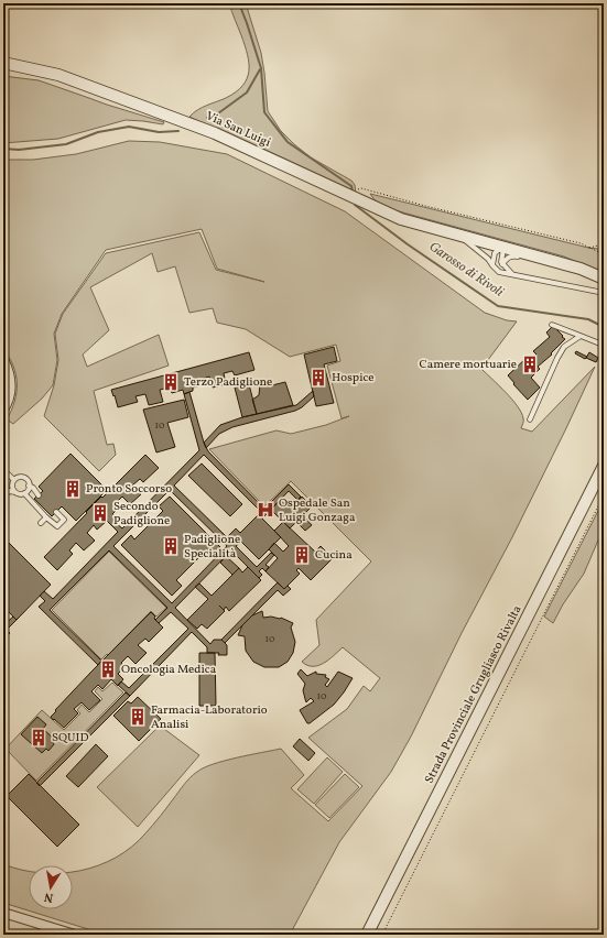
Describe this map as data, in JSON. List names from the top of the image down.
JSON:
{
  "streets": {
    "street": ["Via San Luigi", "Strada Provinciale Grugliasco Rivalta"]
  },
  "water": ["Garosso di Rivoli"],
  "places": {
    "building": [
      "Camere mortuarie",
      "Hospice",
      "Terzo Padiglione",
      "Pronto Soccorso",
      "Secondo Padiglione",
      "Padiglione Specialità",
      "Cucina",
      "Oncologia Medica",
      "Farmacia-Laboratorio Analisi",
      "SQUID"
    ],
    "hospital": ["Ospedale San Luigi Gonzaga"]
  },
  "house_numbers": ["10", "10", "10"],
  "north": "bottom"
}
